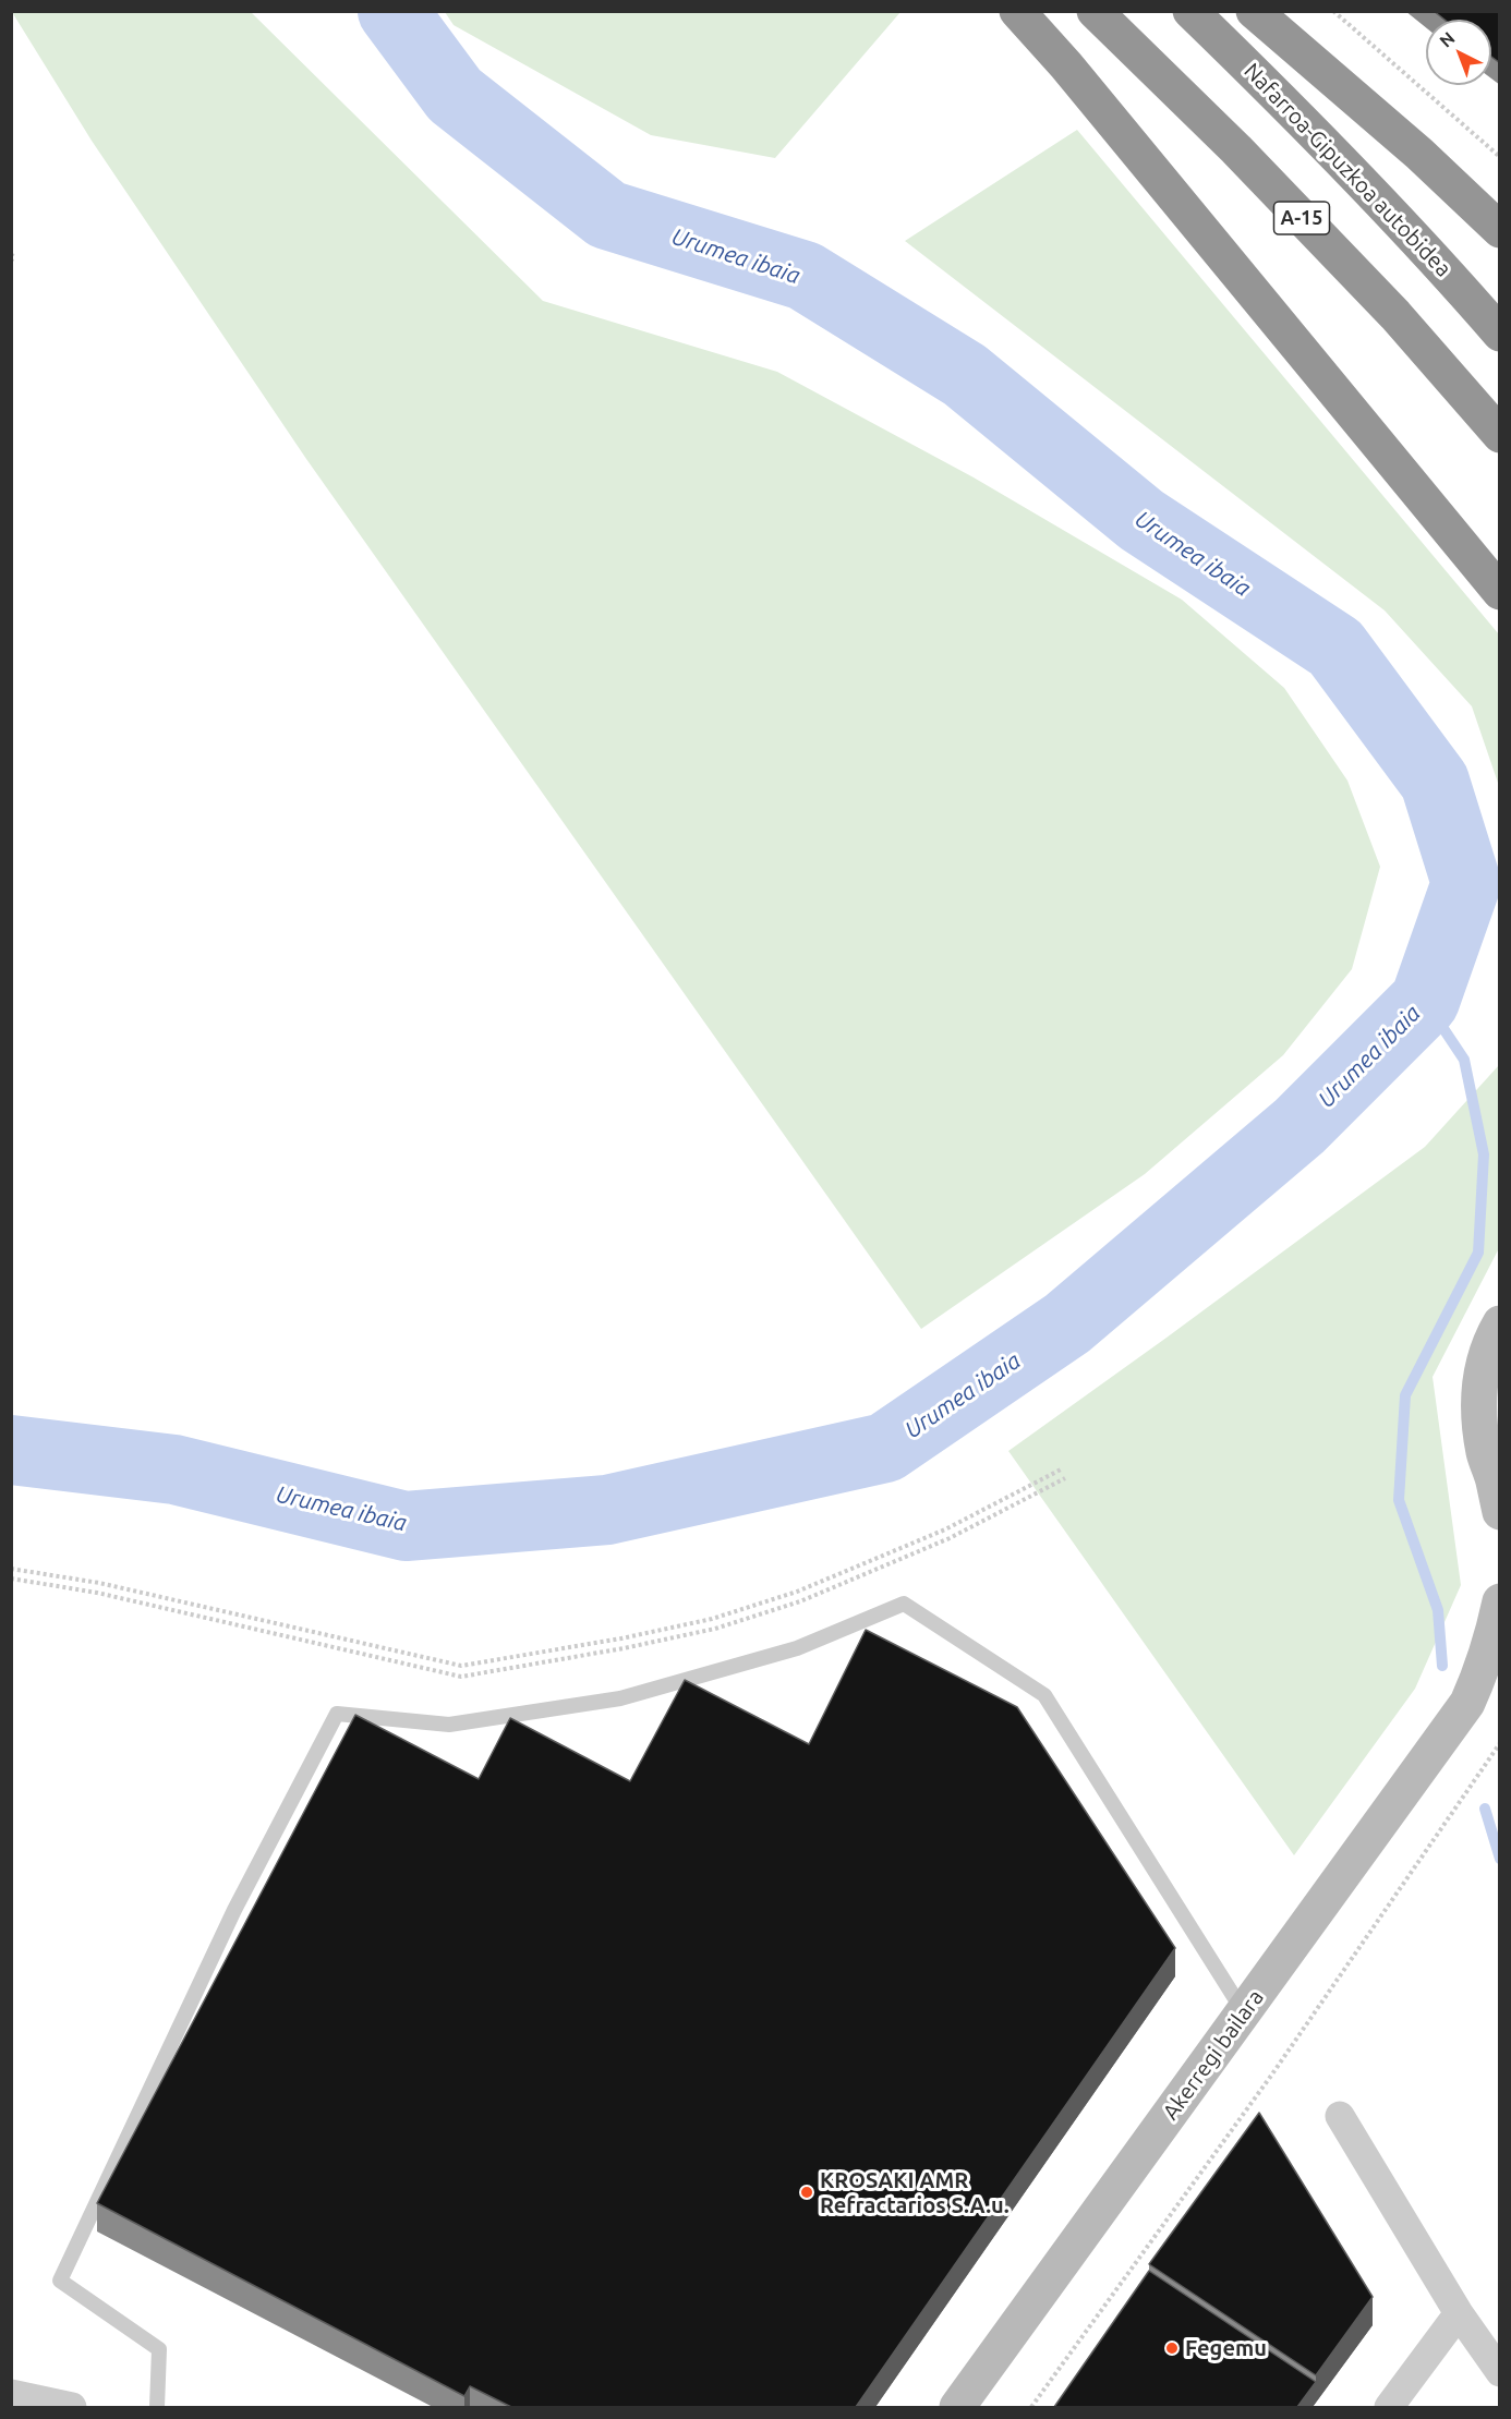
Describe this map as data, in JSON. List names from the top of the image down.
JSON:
{
  "streets": {
    "highway": ["Nafarroa-Gipuzkoa autobidea", "A-15"],
    "main road": ["Akerregi bailara"]
  },
  "water": ["Urumea ibaia"],
  "places": ["KROSAKI AMR Refractarios S.A.u.", "Fegemu"],
  "north": "top left"
}
